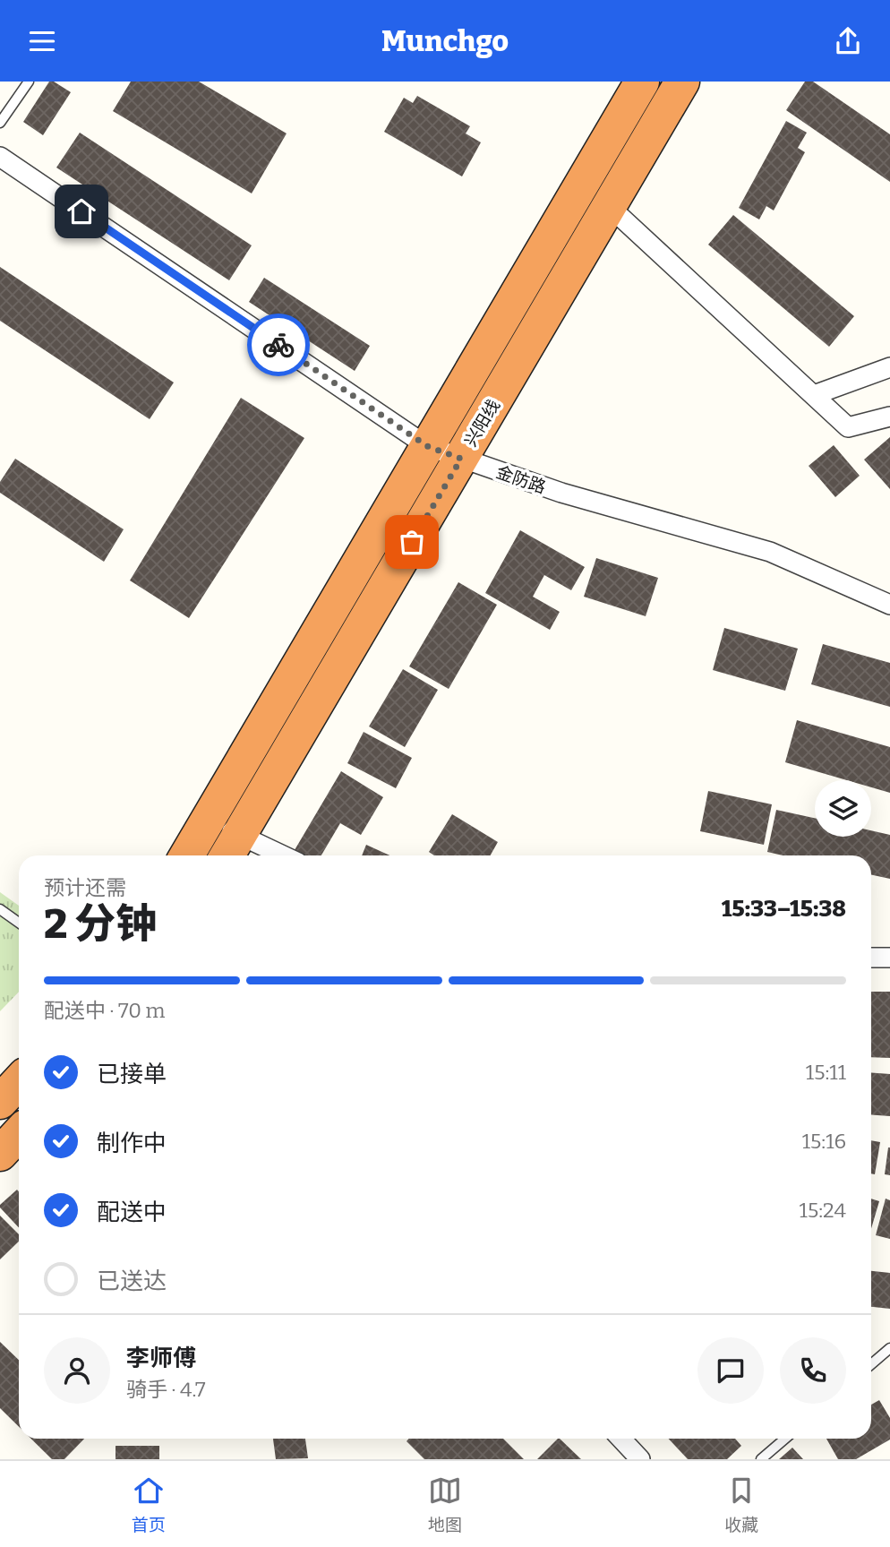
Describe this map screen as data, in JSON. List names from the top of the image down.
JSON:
{
  "streets": {
    "highway": ["兴阳线"],
    "street": ["金防路"]
  },
  "crossings": [
    ["兴阳线", "金防路"]
  ],
  "page": {
    "header": "Munchgo",
    "heading": ["2 分钟", "预计还需", "15:33–15:38"],
    "panel": ["李师傅", "骑手 · 4.7"],
    "bar": "配送中 · 70 m",
    "list": [
      ["已接单", "15:11"],
      ["制作中", "15:16"],
      ["配送中", "15:24"],
      "已送达"
    ],
    "tabs": ["首页", "地图", "收藏"]
  }
}
